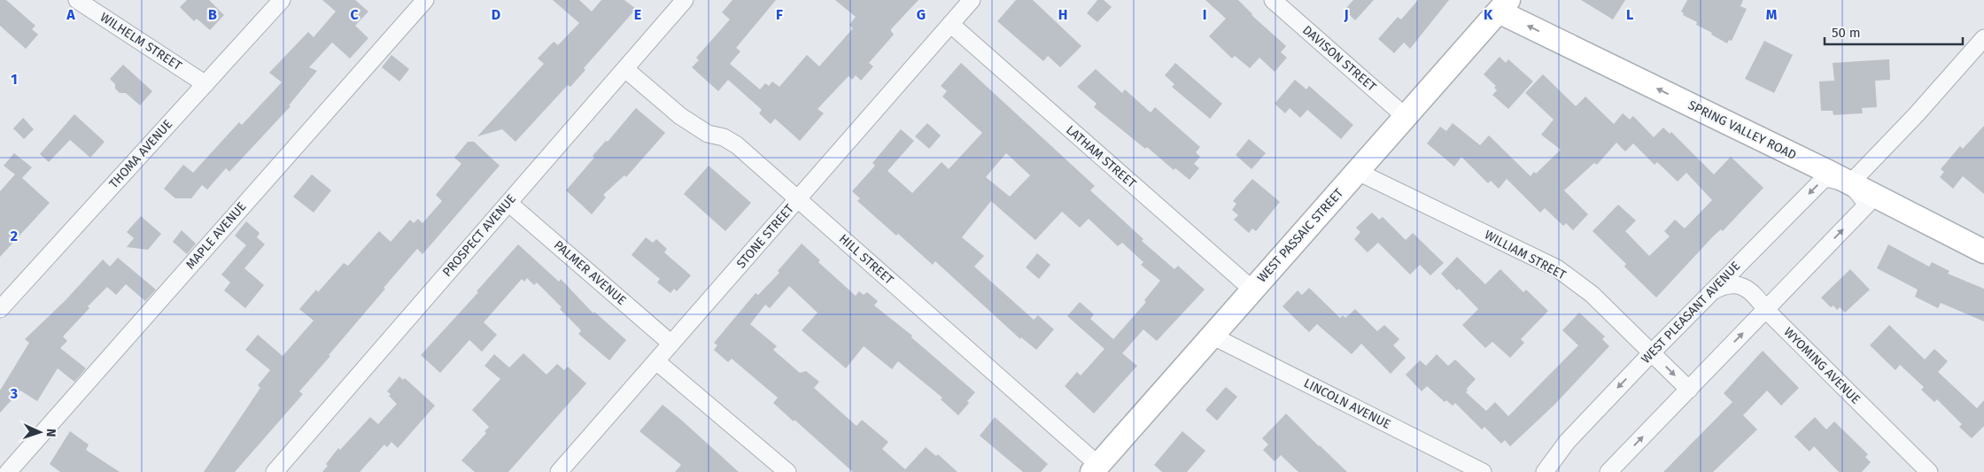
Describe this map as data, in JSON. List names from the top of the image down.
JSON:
{
  "streets": {
    "main road": ["SPRING VALLEY ROAD", "WEST PASSAIC STREET"],
    "street": [
      "WILHELM STREET",
      "DAVISON STREET",
      "THOMA AVENUE",
      "LATHAM STREET",
      "MAPLE AVENUE",
      "PROSPECT AVENUE",
      "STONE STREET",
      "WILLIAM STREET",
      "HILL STREET",
      "PALMER AVENUE",
      "WEST PLEASANT AVENUE",
      "WYOMING AVENUE",
      "LINCOLN AVENUE"
    ]
  },
  "crossings": [
    ["WILHELM STREET", "THOMA AVENUE"],
    ["DAVISON STREET", "WEST PASSAIC STREET"],
    ["SPRING VALLEY ROAD", "WEST PASSAIC STREET"],
    ["SPRING VALLEY ROAD", "WEST PLEASANT AVENUE"],
    ["LATHAM STREET", "WEST PASSAIC STREET"],
    ["LATHAM STREET", "STONE STREET"],
    ["PROSPECT AVENUE", "HILL STREET"],
    ["PROSPECT AVENUE", "PALMER AVENUE"],
    ["WEST PASSAIC STREET", "WILLIAM STREET"],
    ["WEST PASSAIC STREET", "HILL STREET"],
    ["WEST PASSAIC STREET", "LINCOLN AVENUE"],
    ["STONE STREET", "HILL STREET"],
    ["STONE STREET", "PALMER AVENUE"],
    ["WILLIAM STREET", "WEST PLEASANT AVENUE"],
    ["WEST PLEASANT AVENUE", "WYOMING AVENUE"]
  ],
  "one_way": ["SPRING VALLEY ROAD"],
  "scale_bar": "50 m",
  "north": "right",
  "grid": {
    "columns": [
      "A",
      "B",
      "C",
      "D",
      "E",
      "F",
      "G",
      "H",
      "I",
      "J",
      "K",
      "L",
      "M"
    ],
    "rows": ["1", "2", "3"]
  }
}
